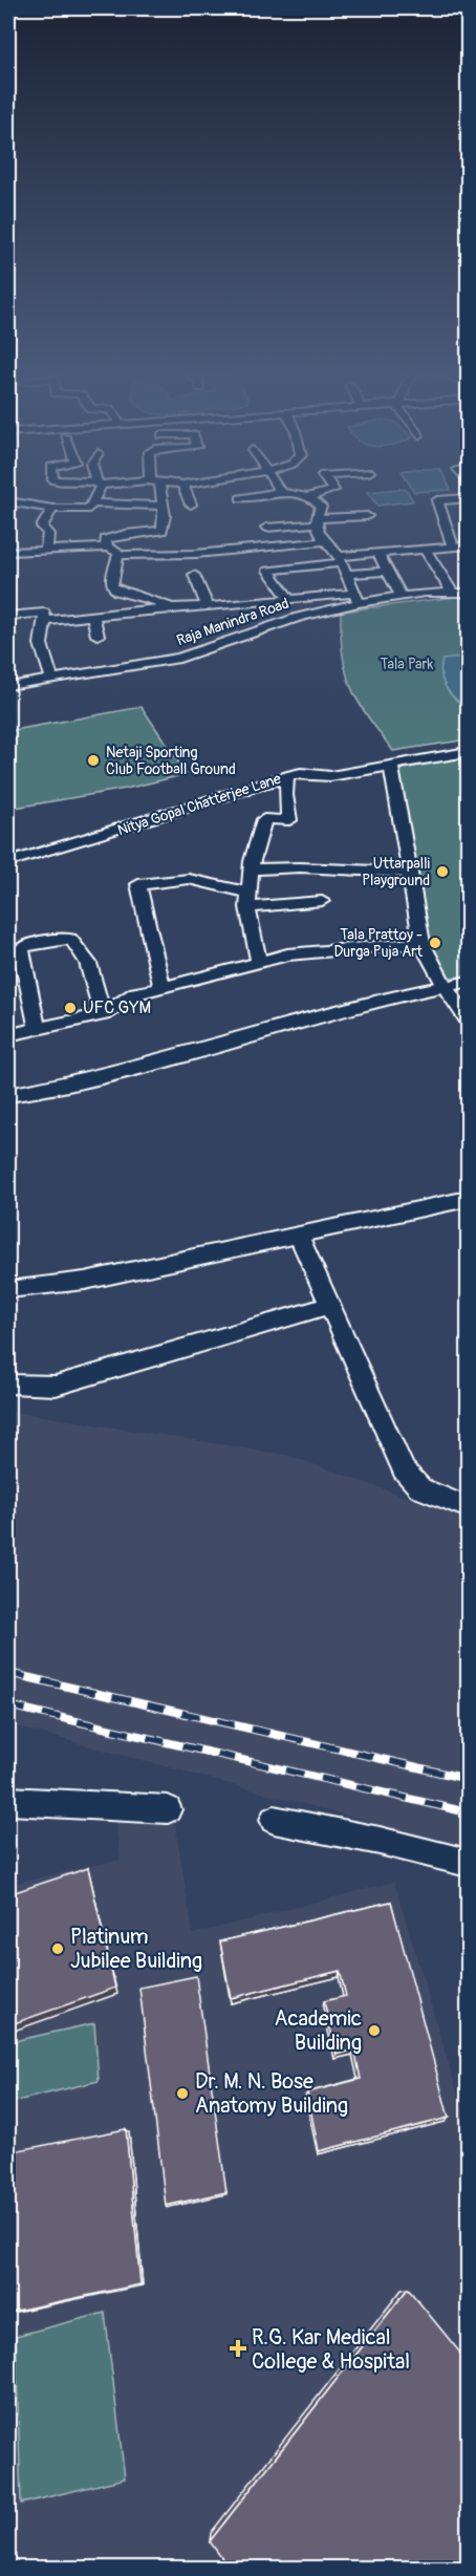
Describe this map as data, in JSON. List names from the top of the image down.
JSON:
{
  "streets": {
    "street": ["Raja Manindra Road", "Nitya Gopal Chatterjee Lane"]
  },
  "parks": ["Tala Park"],
  "places": {
    "other": [
      "Netaji Sporting Club Football Ground",
      "Uttarpalli Playground",
      "Tala Prattoy - Durga Puja Art",
      "UFC GYM",
      "Platinum Jubilee Building",
      "Academic Building",
      "Dr. M. N. Bose Anatomy Building"
    ],
    "health": ["R.G. Kar Medical College & Hospital"]
  }
}
